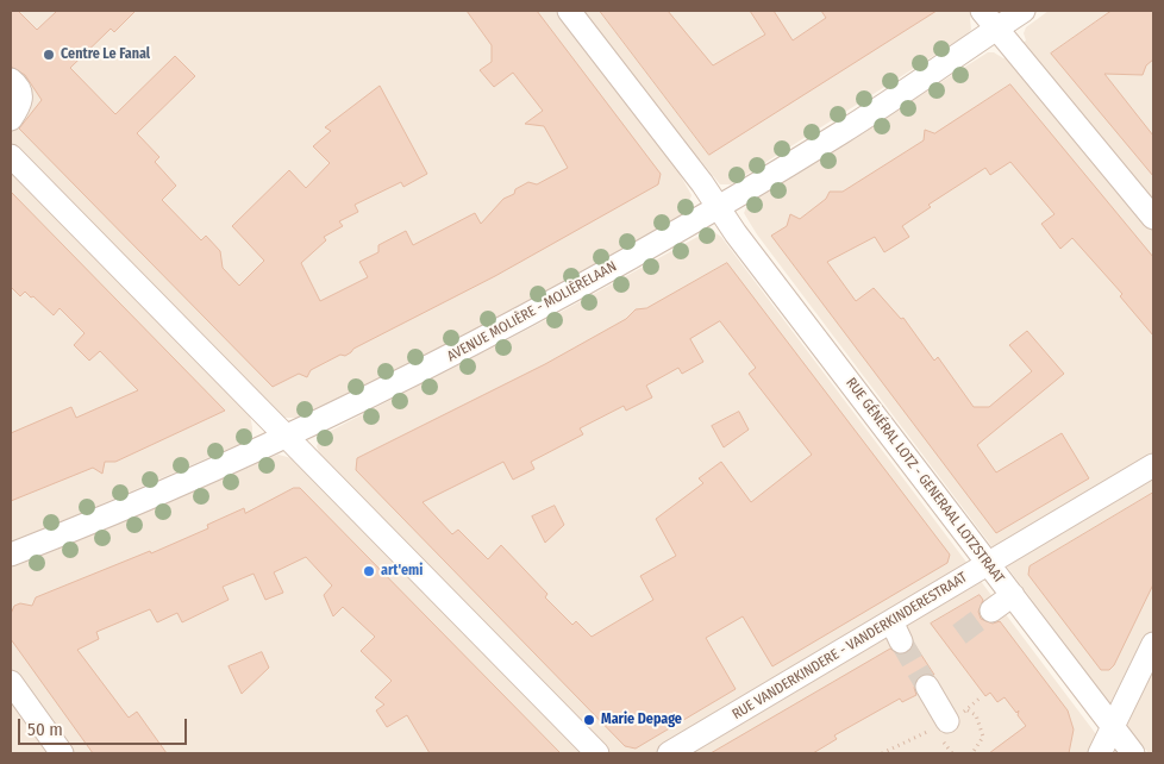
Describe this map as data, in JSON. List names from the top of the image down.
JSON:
{
  "streets": {
    "street": ["AVENUE MOLIÈRE - MOLIÈRELAAN", "RUE GÉNÉRAL LOTZ - GENERAAL LOTZSTRAAT", "RUE VANDERKINDERE - VANDERKINDERESTRAAT"]
  },
  "crossings": [
    ["AVENUE MOLIÈRE - MOLIÈRELAAN", "RUE GÉNÉRAL LOTZ - GENERAAL LOTZSTRAAT"],
    ["RUE GÉNÉRAL LOTZ - GENERAAL LOTZSTRAAT", "RUE VANDERKINDERE - VANDERKINDERESTRAAT"]
  ],
  "places": ["Centre Le Fanal", "art'emi", "Marie Depage"],
  "scale_bar": "50 m"
}
